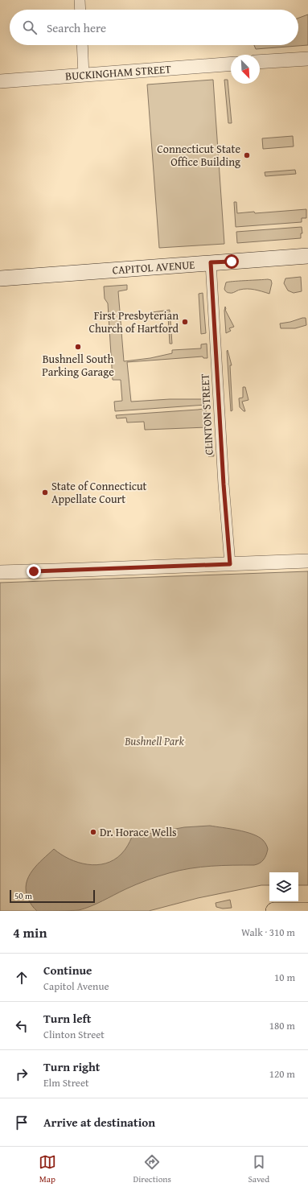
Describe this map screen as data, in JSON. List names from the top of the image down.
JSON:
{
  "streets": {
    "main road": ["CAPITOL AVENUE"],
    "street": ["BUCKINGHAM STREET", "CLINTON STREET"]
  },
  "crossings": [
    ["CAPITOL AVENUE", "CLINTON STREET"]
  ],
  "parks": ["Bushnell Park"],
  "places": [
    "Connecticut State Office Building",
    "First Presbyterian Church of Hartford",
    "Bushnell South Parking Garage",
    "State of Connecticut Appellate Court",
    "Dr. Horace Wells"
  ],
  "scale_bar": "50 m",
  "north": "bottom right",
  "page": {
    "search": "Search here",
    "scale": "50 m",
    "heading": ["4 min", "Walk · 310 m"],
    "list": [
      ["Continue", "Capitol Avenue", "10 m"],
      ["Turn left", "Clinton Street", "180 m"],
      ["Turn right", "Elm Street", "120 m"],
      "Arrive at destination"
    ],
    "nav": ["Map", "Directions", "Saved"]
  }
}
